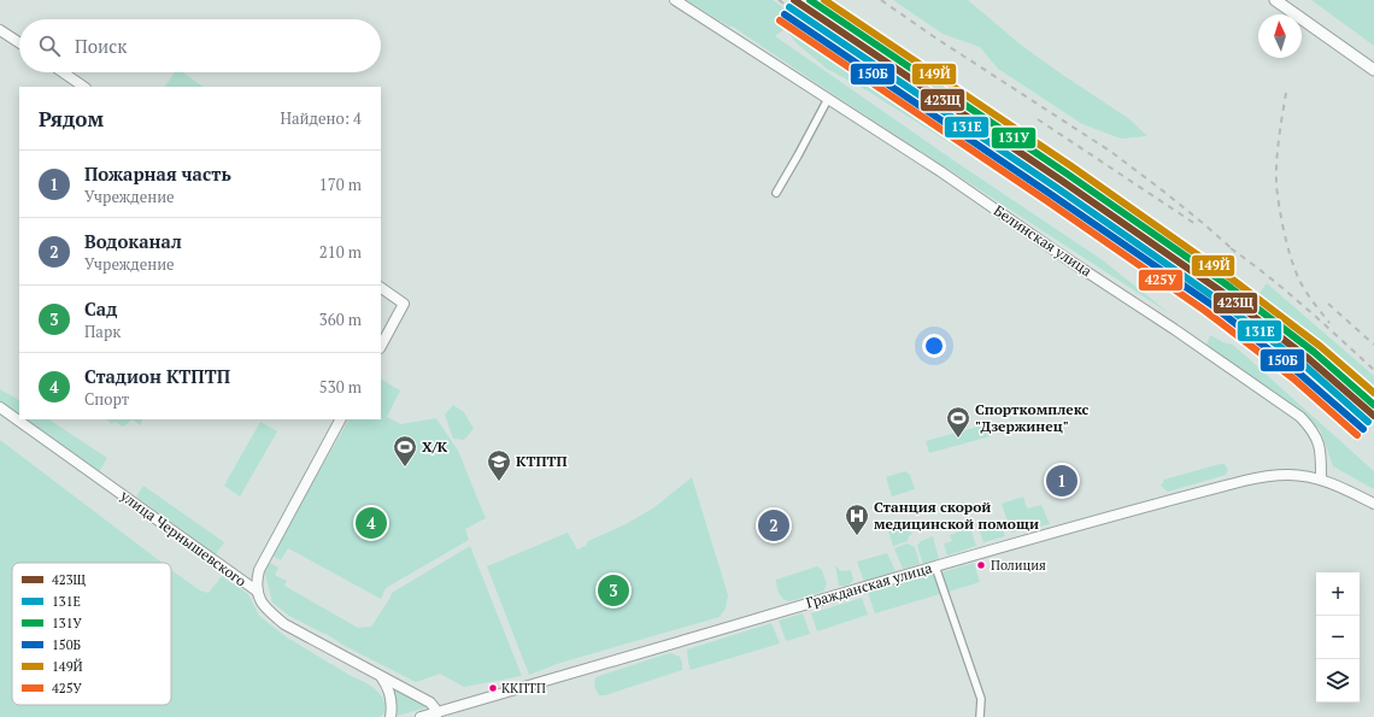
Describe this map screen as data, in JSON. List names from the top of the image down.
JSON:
{
  "streets": {
    "street": ["Белинская улица", "улица Чернышевского", "Гражданская улица"]
  },
  "crossings": [
    ["Белинская улица", "Гражданская улица"],
    ["улица Чернышевского", "Гражданская улица"]
  ],
  "places": {
    "sports": ["Спорткомплекс \"Дзержинец\"", "Х/К"],
    "school or university": ["КТПТП"],
    "hospital": ["Станция скорой медицинской помощи"],
    "other": ["Полиция", "ККПТП"]
  },
  "lines": [
    "transit line 423Щ",
    "transit line 131У",
    "transit line 149Й",
    "transit line 131Е",
    "transit line 150Б",
    "transit line 425У"
  ],
  "legend": [
    "423Щ",
    "131Е",
    "131У",
    "150Б",
    "149Й",
    "425У"
  ],
  "north": "top",
  "page": {
    "search": "Поиск",
    "heading": ["Рядом", "Найдено: 4"],
    "list": [
      {
        "mark": "1",
        "name": "Пожарная часть",
        "note": "Учреждение",
        "value": "170 m"
      },
      {
        "mark": "2",
        "name": "Водоканал",
        "note": "Учреждение",
        "value": "210 m"
      },
      {
        "mark": "3",
        "name": "Сад",
        "note": "Парк",
        "value": "360 m"
      },
      {
        "mark": "4",
        "name": "Стадион КТПТП",
        "note": "Спорт",
        "value": "530 m"
      }
    ],
    "pins": [
      "1",
      "4",
      "2",
      "3"
    ],
    "map_buttons": ["+", "−"]
  }
}
